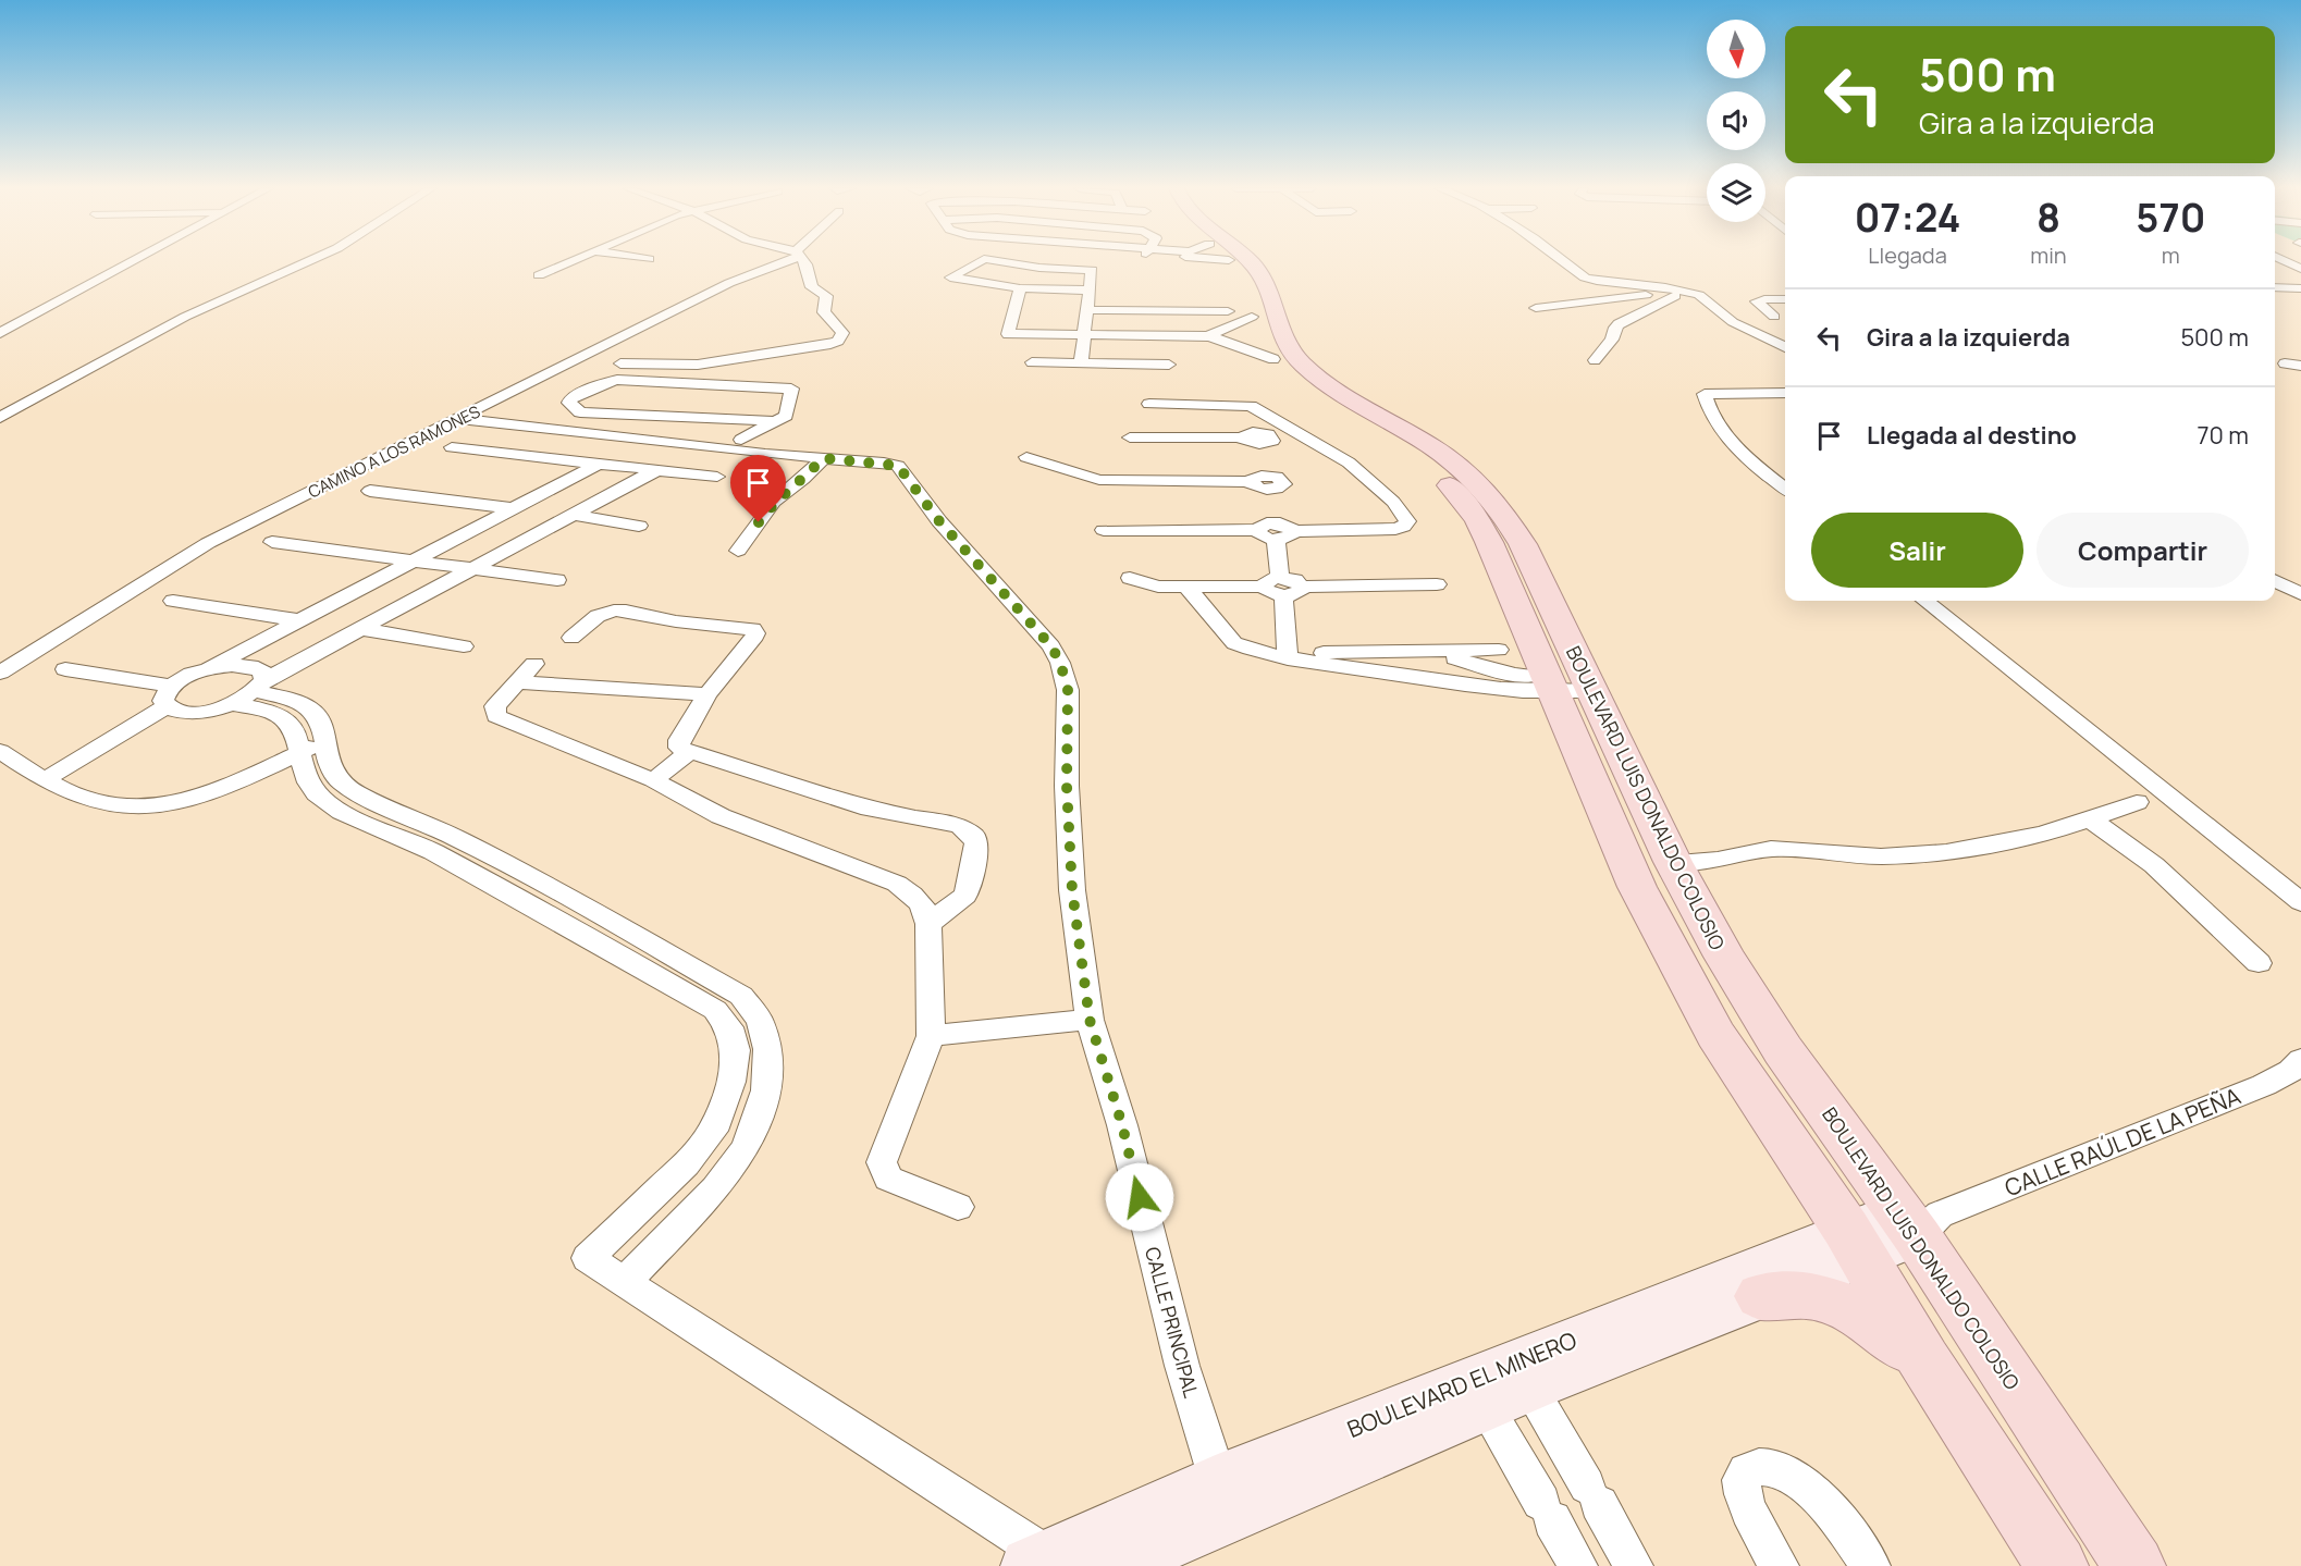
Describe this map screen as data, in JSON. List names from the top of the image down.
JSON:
{
  "streets": {
    "main road": ["BOULEVARD LUIS DONALDO COLOSIO"],
    "street": [
      "CAMINO A LOS RAMONES",
      "CALLE RAÚL DE LA PEÑA",
      "CALLE PRINCIPAL",
      "BOULEVARD EL MINERO"
    ]
  },
  "crossings": [
    ["CAMINO A LOS RAMONES", "CALLE PRINCIPAL"],
    ["BOULEVARD LUIS DONALDO COLOSIO", "CALLE RAÚL DE LA PEÑA"],
    ["BOULEVARD LUIS DONALDO COLOSIO", "BOULEVARD EL MINERO"],
    ["CALLE RAÚL DE LA PEÑA", "BOULEVARD EL MINERO"],
    ["CALLE PRINCIPAL", "BOULEVARD EL MINERO"]
  ],
  "north": "bottom",
  "page": {
    "turn": ["500 m", "Gira a la izquierda"],
    "eta": [
      "07:24",
      "Llegada",
      "8",
      "min",
      "570",
      "m"
    ],
    "list": [
      {
        "name": "Gira a la izquierda",
        "value": "500 m"
      },
      {
        "name": "Llegada al destino",
        "value": "70 m"
      }
    ],
    "buttons": ["Salir", "Compartir"]
  }
}
